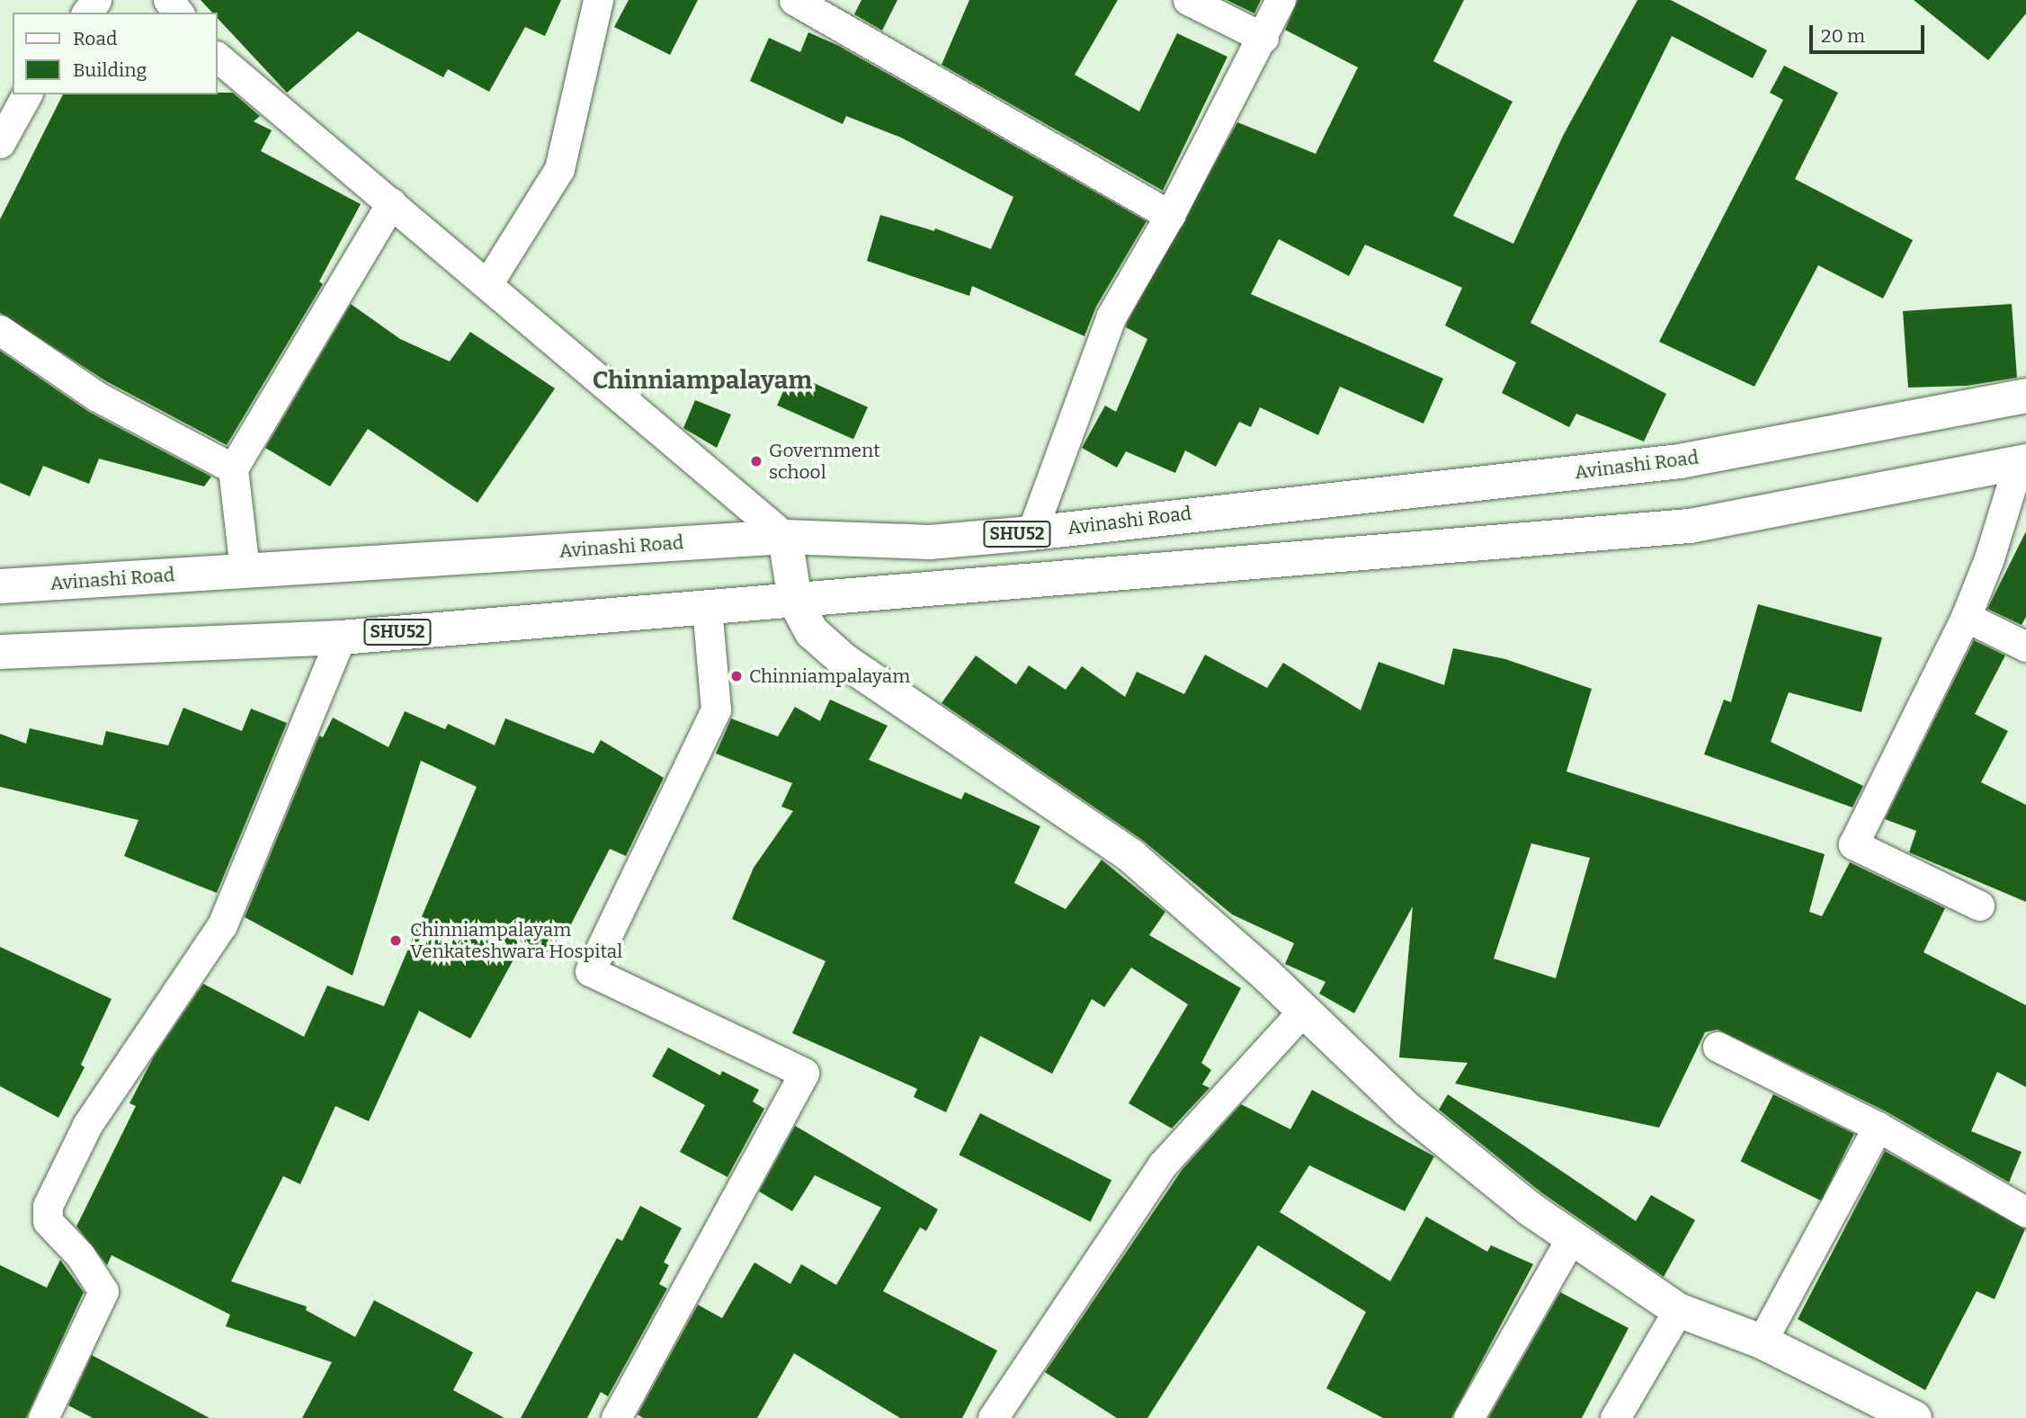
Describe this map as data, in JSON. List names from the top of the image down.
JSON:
{
  "streets": {
    "main road": ["Avinashi Road", "SHU52"]
  },
  "districts": ["Chinniampalayam"],
  "places": ["Government school", "Chinniampalayam", "Chinniampalayam Venkateshwara Hospital"],
  "legend": ["Road", "Building"],
  "scale_bar": "20 m"
}
